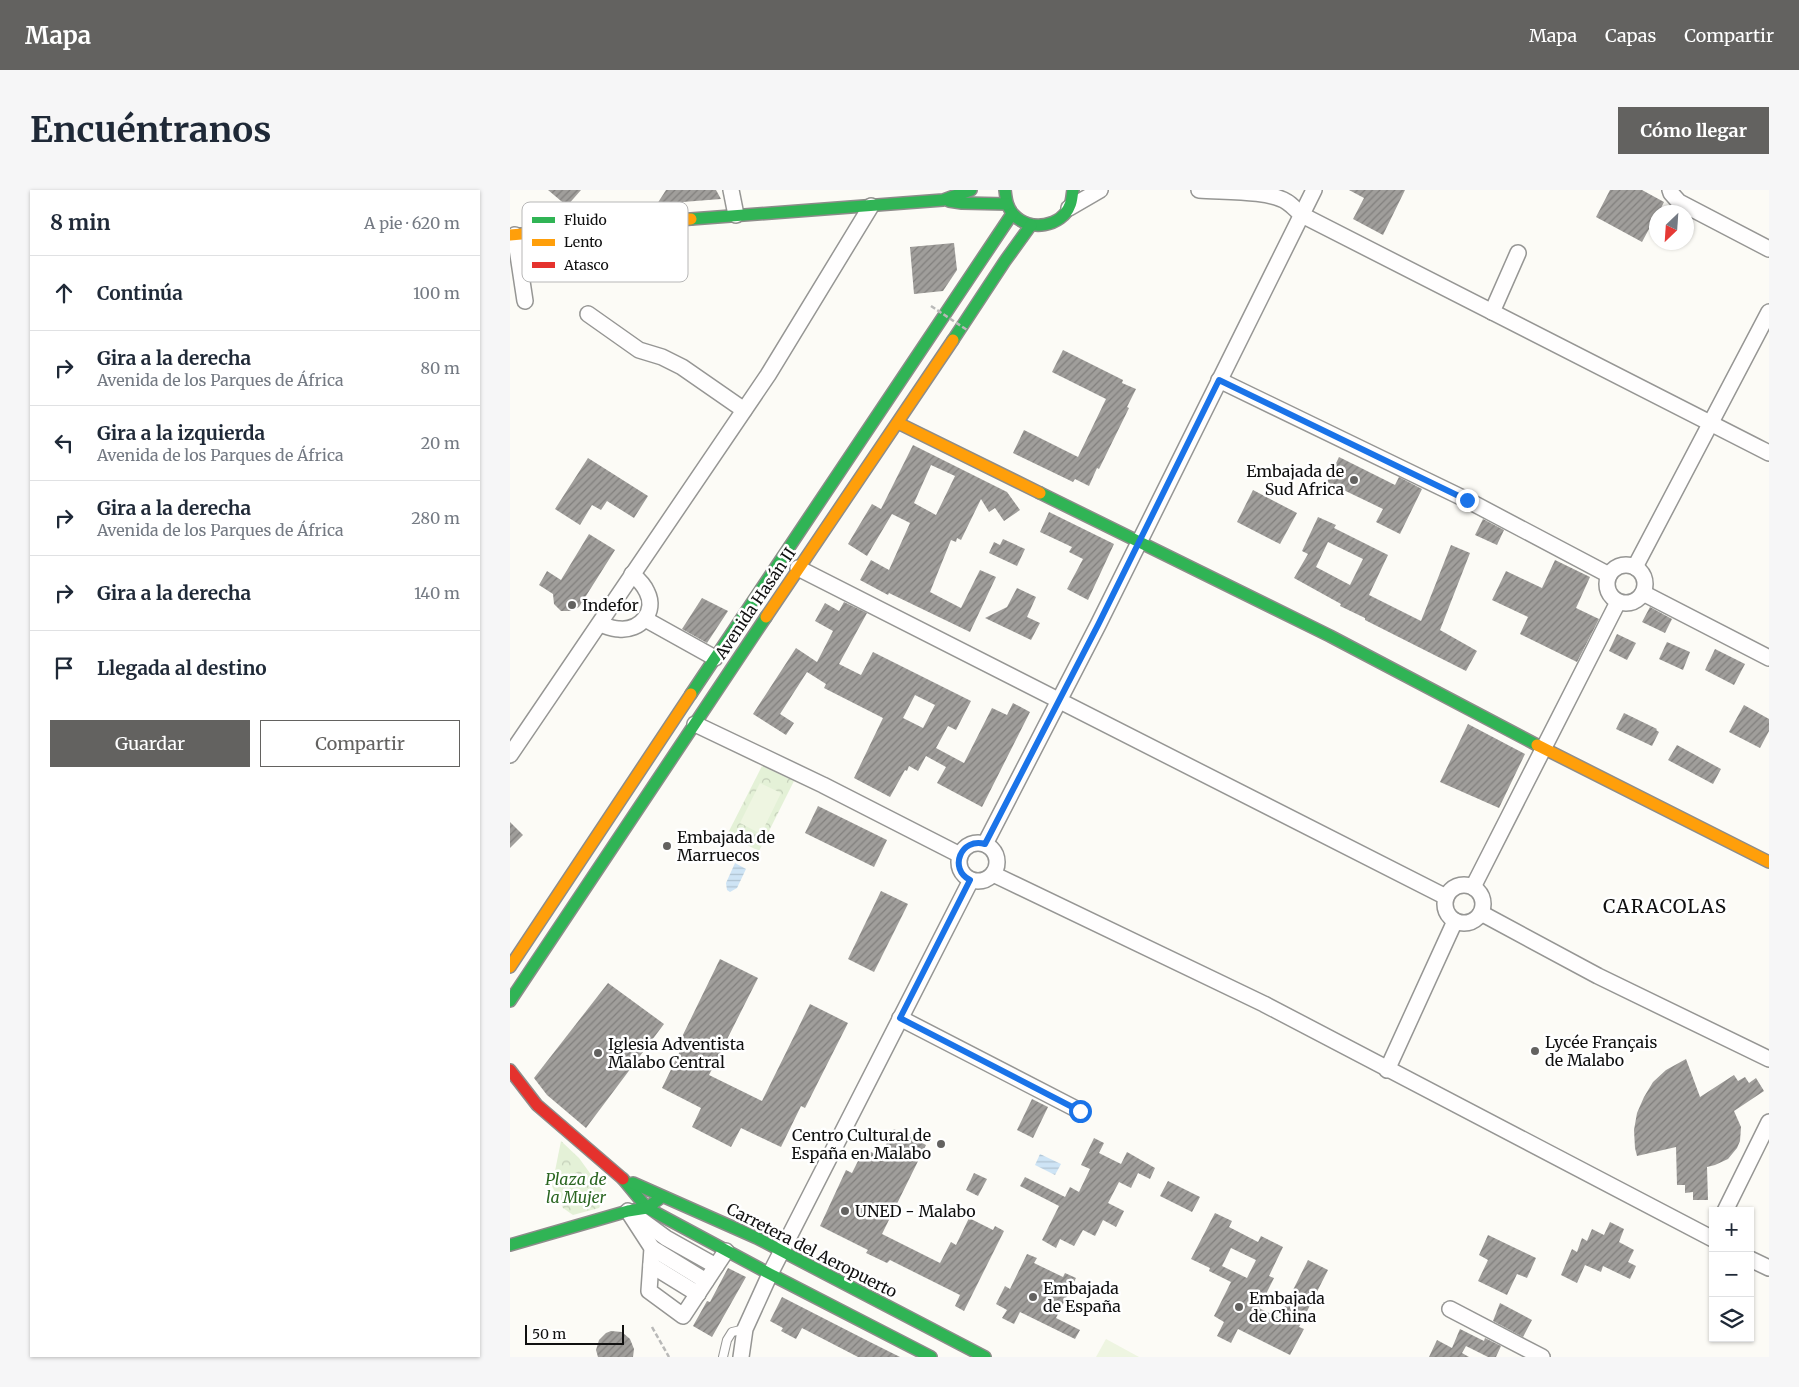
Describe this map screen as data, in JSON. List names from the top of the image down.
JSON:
{
  "streets": {
    "main road": ["Avenida Hasán II", "Carretera del Aeropuerto"]
  },
  "districts": ["CARACOLAS"],
  "parks": ["Plaza de la Mujer"],
  "places": [
    "Embajada de Sud Africa",
    "Indefor",
    "Embajada de Marruecos",
    "Lycée Français de Malabo",
    "Iglesia Adventista Malabo Central",
    "Centro Cultural de España en Malabo",
    "UNED - Malabo",
    "Embajada de España",
    "Embajada de China"
  ],
  "legend": ["Fluido", "Lento", "Atasco"],
  "scale_bar": "50 m",
  "north": "bottom left",
  "page": {
    "header": "Mapa",
    "nav": ["Mapa", "Capas", "Compartir"],
    "buttons": [
      "Cómo llegar",
      ["Guardar", "Compartir"]
    ],
    "title": "Encuéntranos",
    "heading": ["8 min", "A pie · 620 m"],
    "list": [
      ["Continúa", "100 m"],
      ["Gira a la derecha", "Avenida de los Parques de África", "80 m"],
      ["Gira a la izquierda", "Avenida de los Parques de África", "20 m"],
      ["Gira a la derecha", "Avenida de los Parques de África", "280 m"],
      ["Gira a la derecha", "140 m"],
      "Llegada al destino"
    ],
    "map_buttons": ["+", "−"],
    "scale": "50 m"
  }
}
